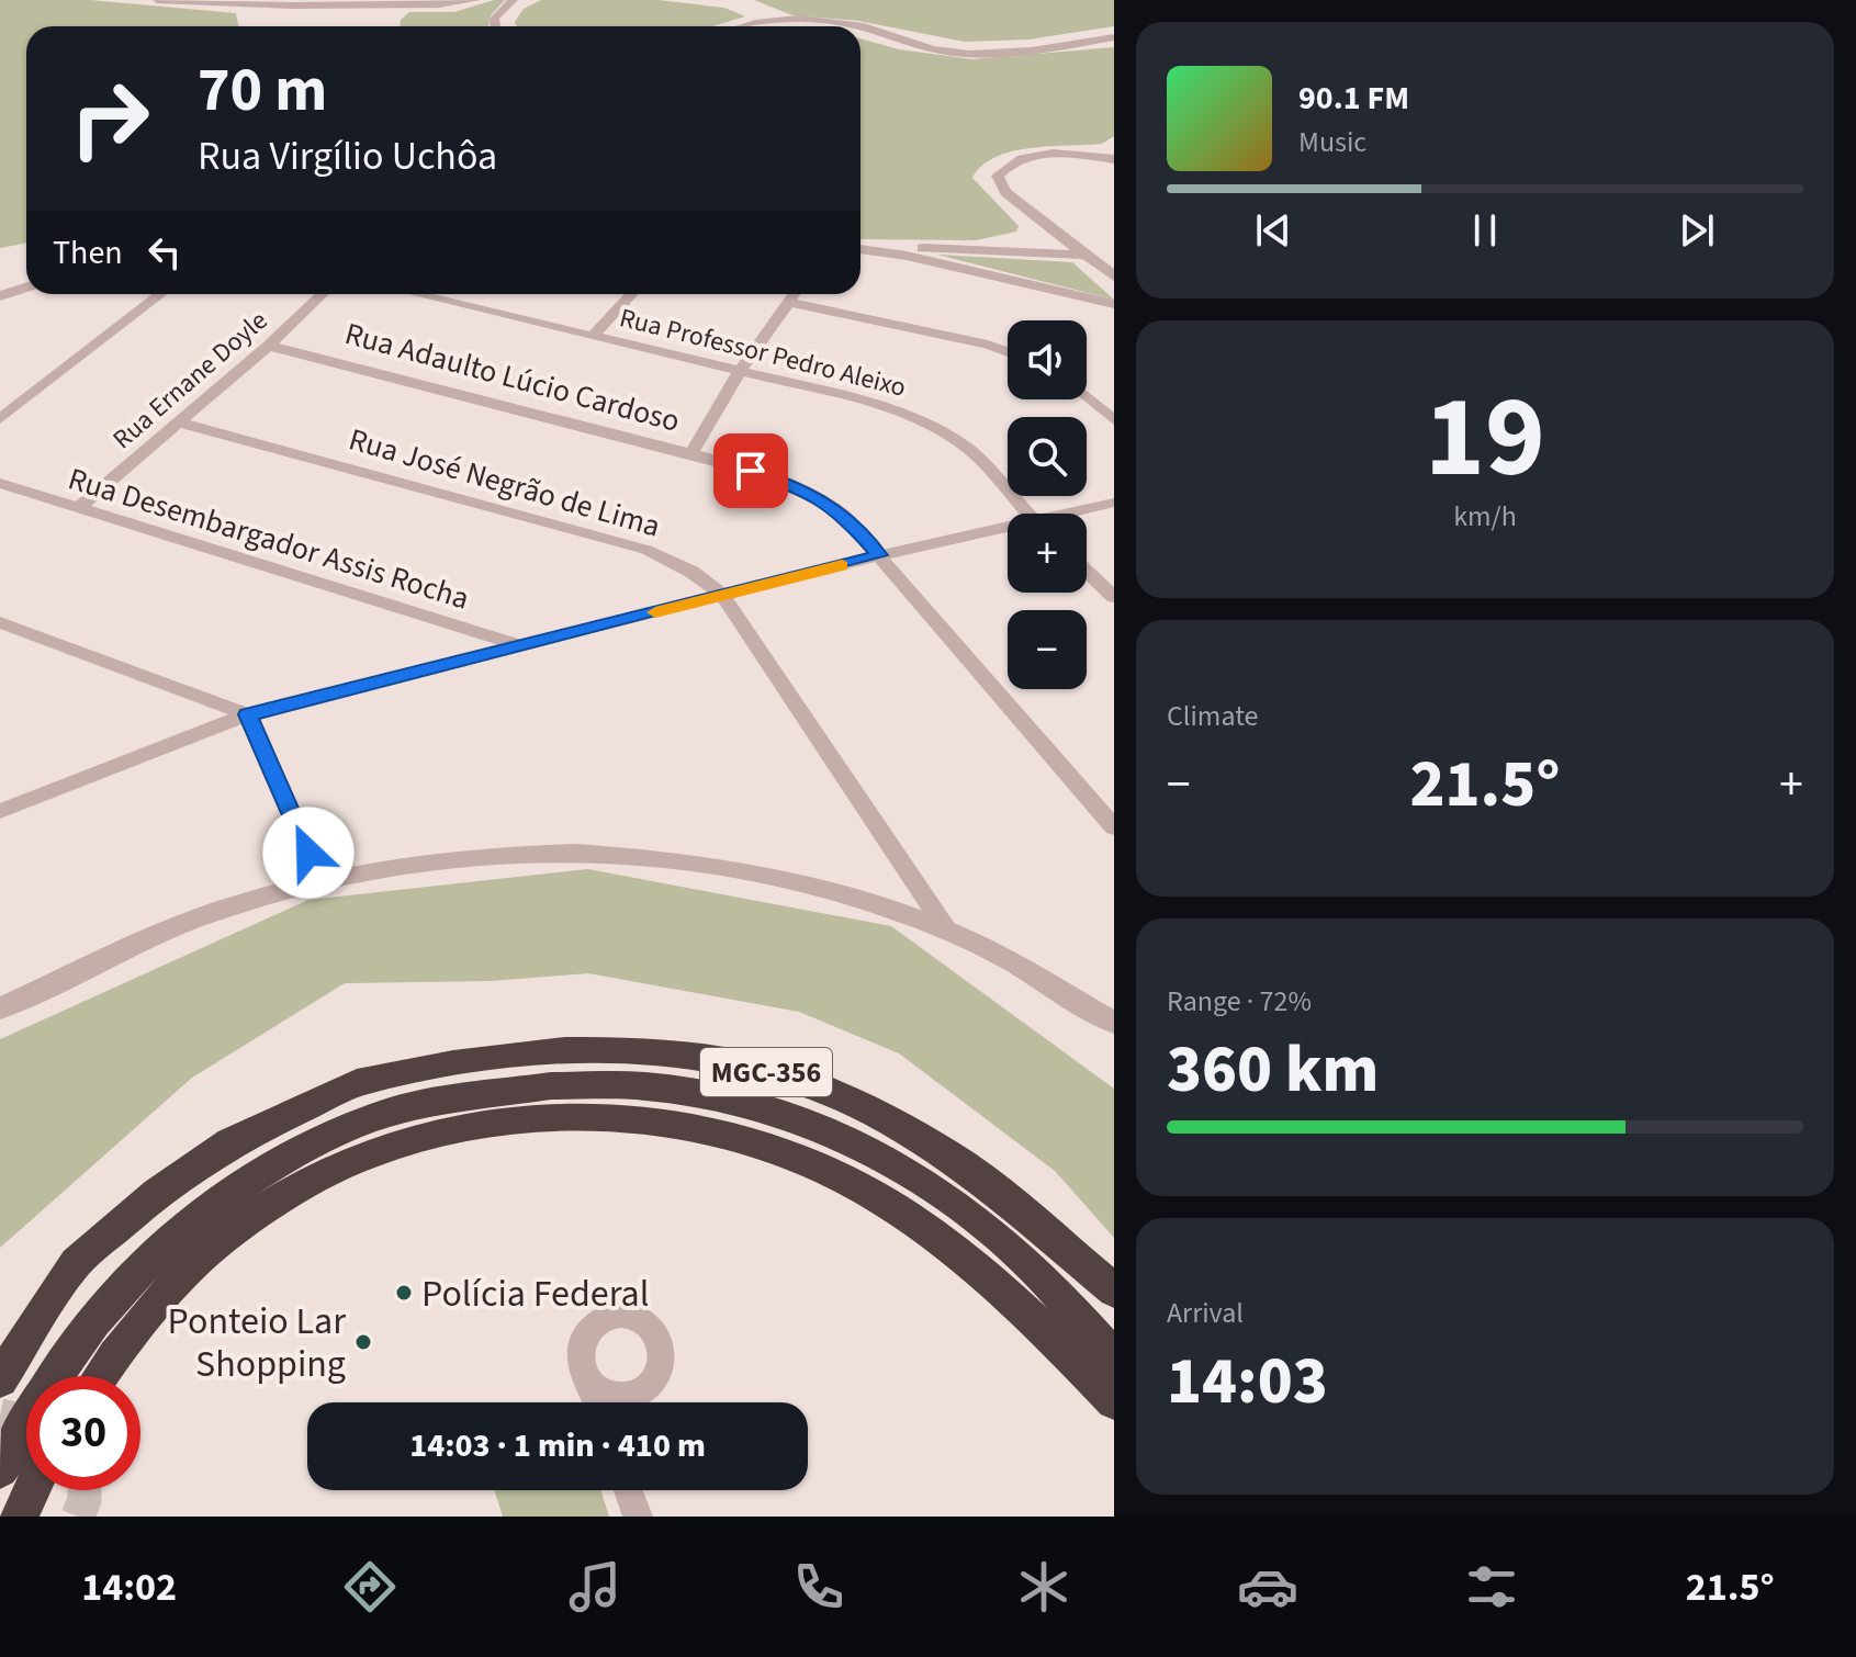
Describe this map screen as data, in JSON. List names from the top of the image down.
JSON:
{
  "streets": {
    "highway": ["MGC-356"],
    "street": [
      "Rua Professor Pedro Aleixo",
      "Rua Adaulto Lúcio Cardoso",
      "Rua Ernane Doyle",
      "Rua José Negrão de Lima",
      "Rua Desembargador Assis Rocha"
    ]
  },
  "crossings": [
    ["Rua Adaulto Lúcio Cardoso", "Rua Ernane Doyle"],
    ["Rua Ernane Doyle", "Rua José Negrão de Lima"],
    ["Rua Ernane Doyle", "Rua Desembargador Assis Rocha"]
  ],
  "places": ["Polícia Federal", "Ponteio Lar Shopping"],
  "page": {
    "turn": ["70 m", "Rua Virgílio Uchôa"],
    "song": ["90.1 FM", "Music"],
    "then": "Then",
    "map_buttons": ["+", "−"],
    "tile": [
      ["19", "km/h"],
      "Climate",
      ["Range · 72%", "360 km"],
      ["Arrival", "14:03"]
    ],
    "heat": ["−", "21.5°", "+"],
    "limit": "30",
    "trip": "14:03 · 1 min · 410 m",
    "tabs": ["14:02", "21.5°"]
  }
}
